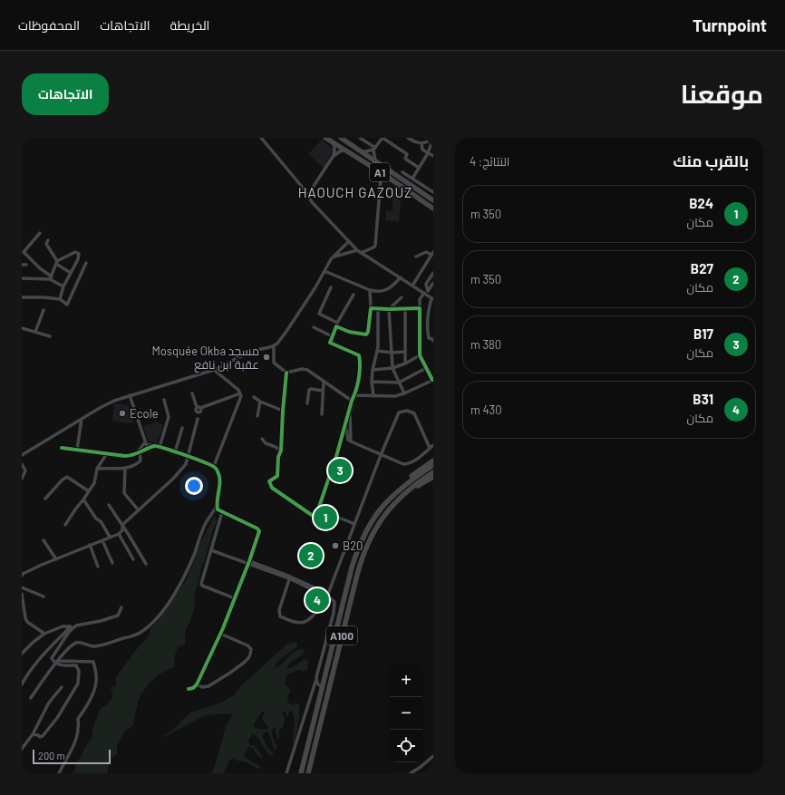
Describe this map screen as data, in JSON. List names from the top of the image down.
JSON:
{
  "streets": {
    "highway": ["A1", "A100"]
  },
  "districts": ["HAOUCH GAZOUZ"],
  "places": ["Mosquée Okba مسجد عقبة ابن نافع", "Ecole", "B20"],
  "scale_bar": "200 m",
  "page": {
    "header": "Turnpoint",
    "nav": ["الخريطة", "الاتجاهات", "المحفوظات"],
    "title": "موقعنا",
    "buttons": "الاتجاهات",
    "heading": ["بالقرب منك", "النتائج: 4"],
    "list": [
      {
        "mark": "1",
        "name": "B24",
        "note": "مكان",
        "value": "350 m"
      },
      {
        "mark": "2",
        "name": "B27",
        "note": "مكان",
        "value": "350 m"
      },
      {
        "mark": "3",
        "name": "B17",
        "note": "مكان",
        "value": "380 m"
      },
      {
        "mark": "4",
        "name": "B31",
        "note": "مكان",
        "value": "430 m"
      }
    ],
    "pins": [
      "3",
      "1",
      "2",
      "4"
    ],
    "map_buttons": ["+", "−"],
    "scale": "200 m"
  }
}
